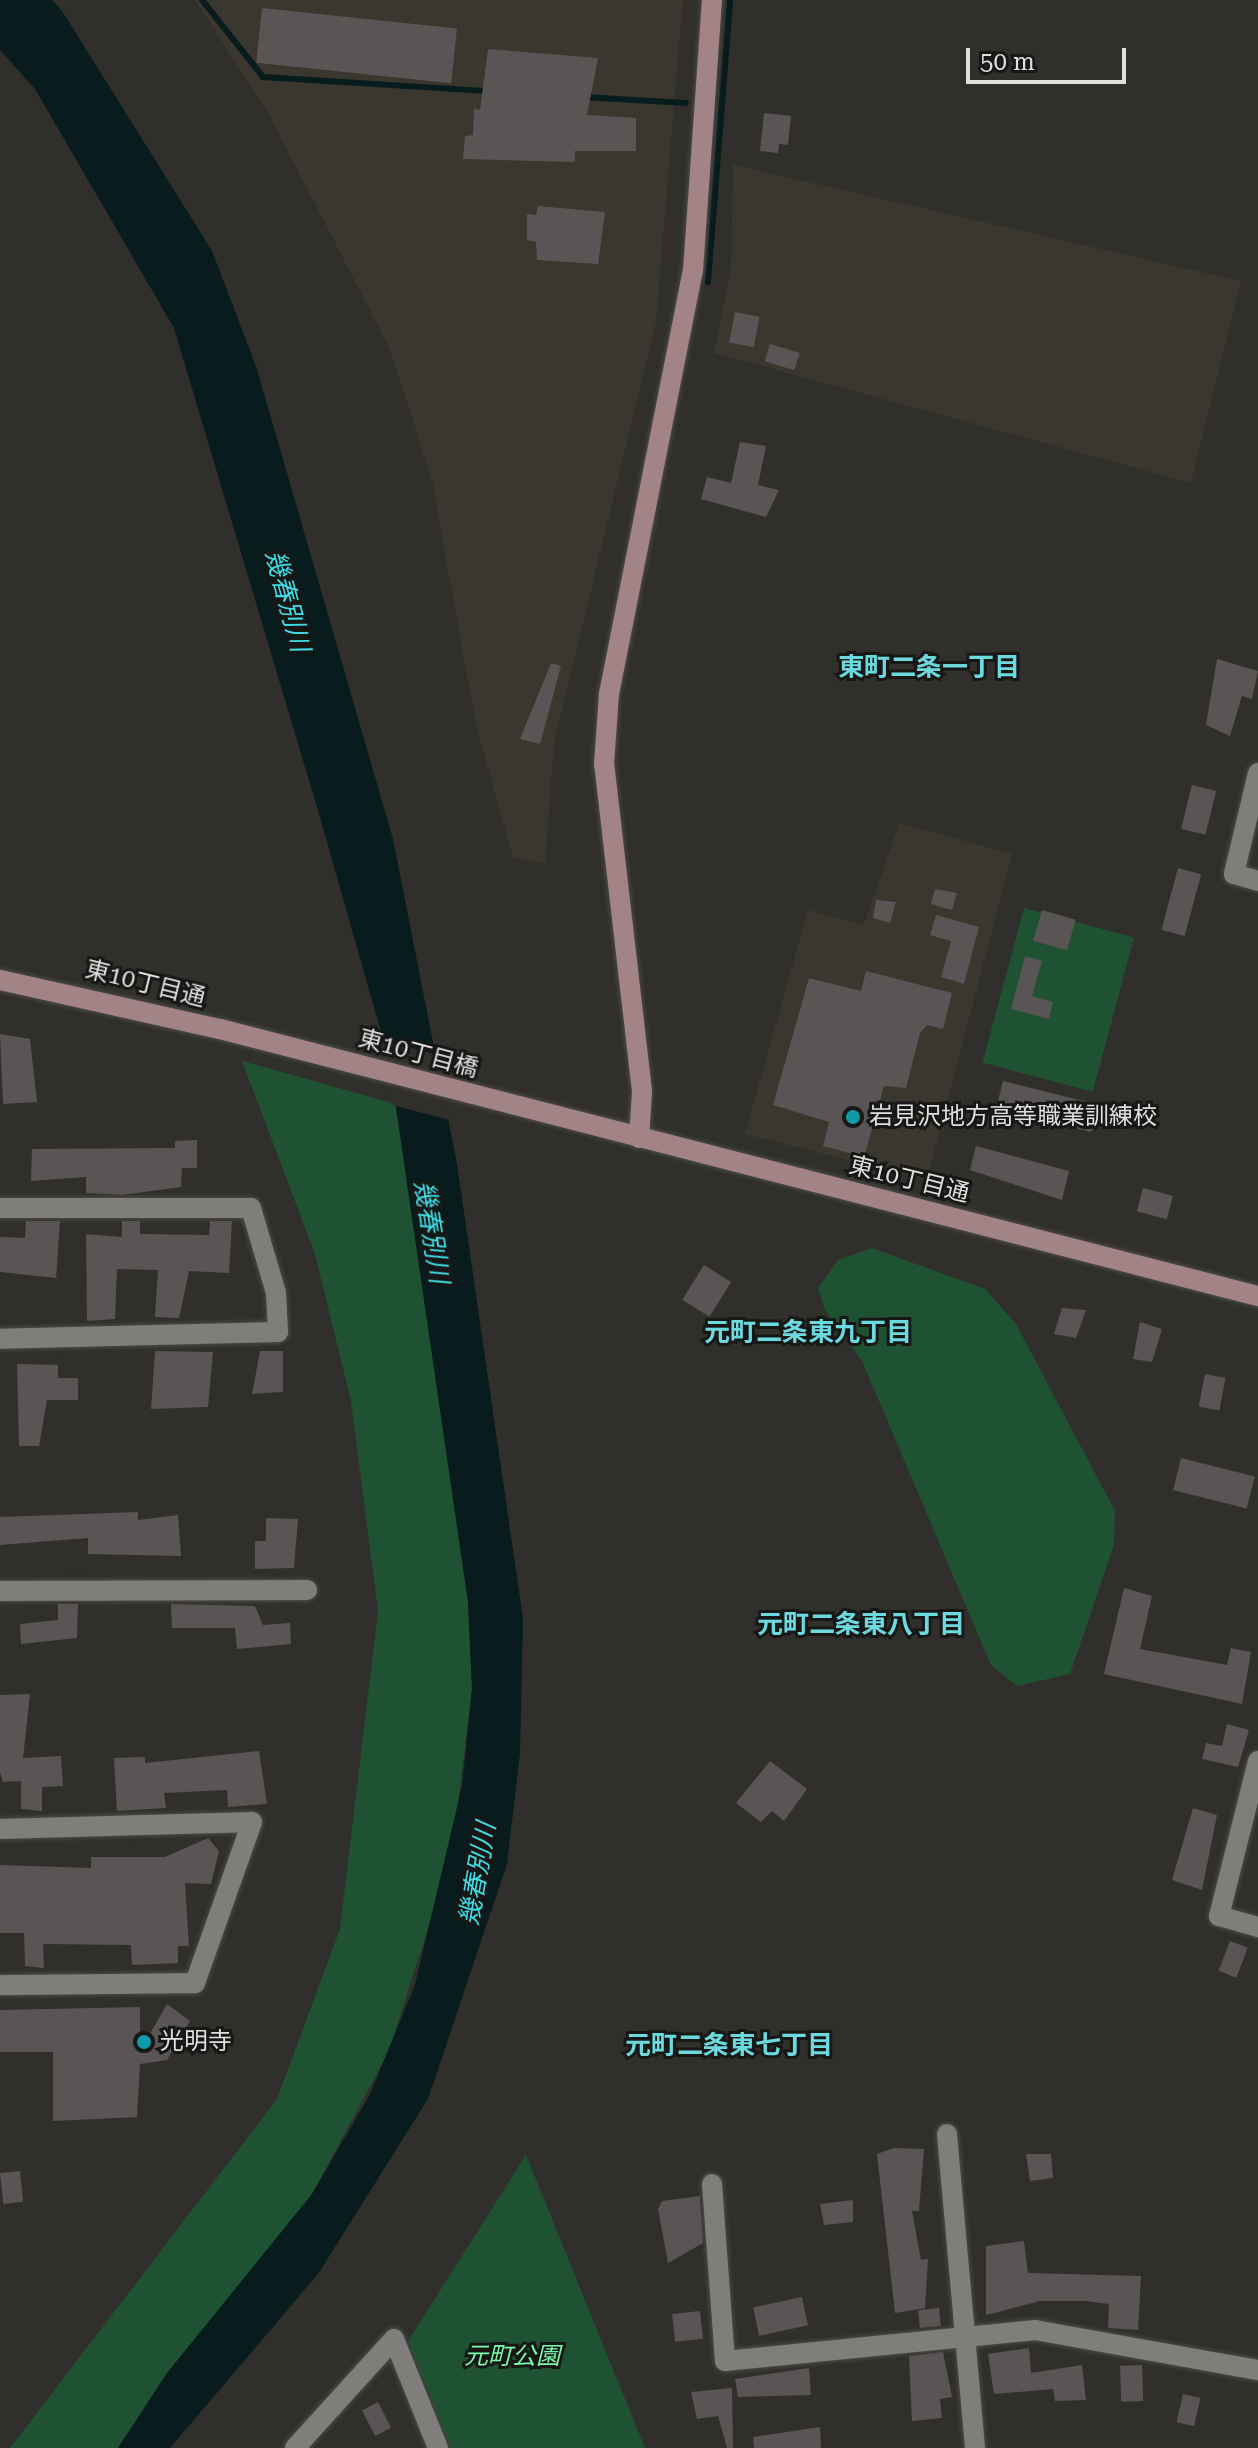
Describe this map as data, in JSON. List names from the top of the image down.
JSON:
{
  "streets": {
    "street": ["東10丁目通", "東10丁目橋"]
  },
  "crossings": [
    ["東10丁目通", "東10丁目橋"]
  ],
  "districts": [
    "東町二条一丁目",
    "元町二条東九丁目",
    "元町二条東八丁目",
    "元町二条東七丁目"
  ],
  "water": ["幾春別川"],
  "parks": ["元町公園"],
  "places": ["岩見沢地方高等職業訓練校", "光明寺"],
  "scale_bar": "50 m"
}
